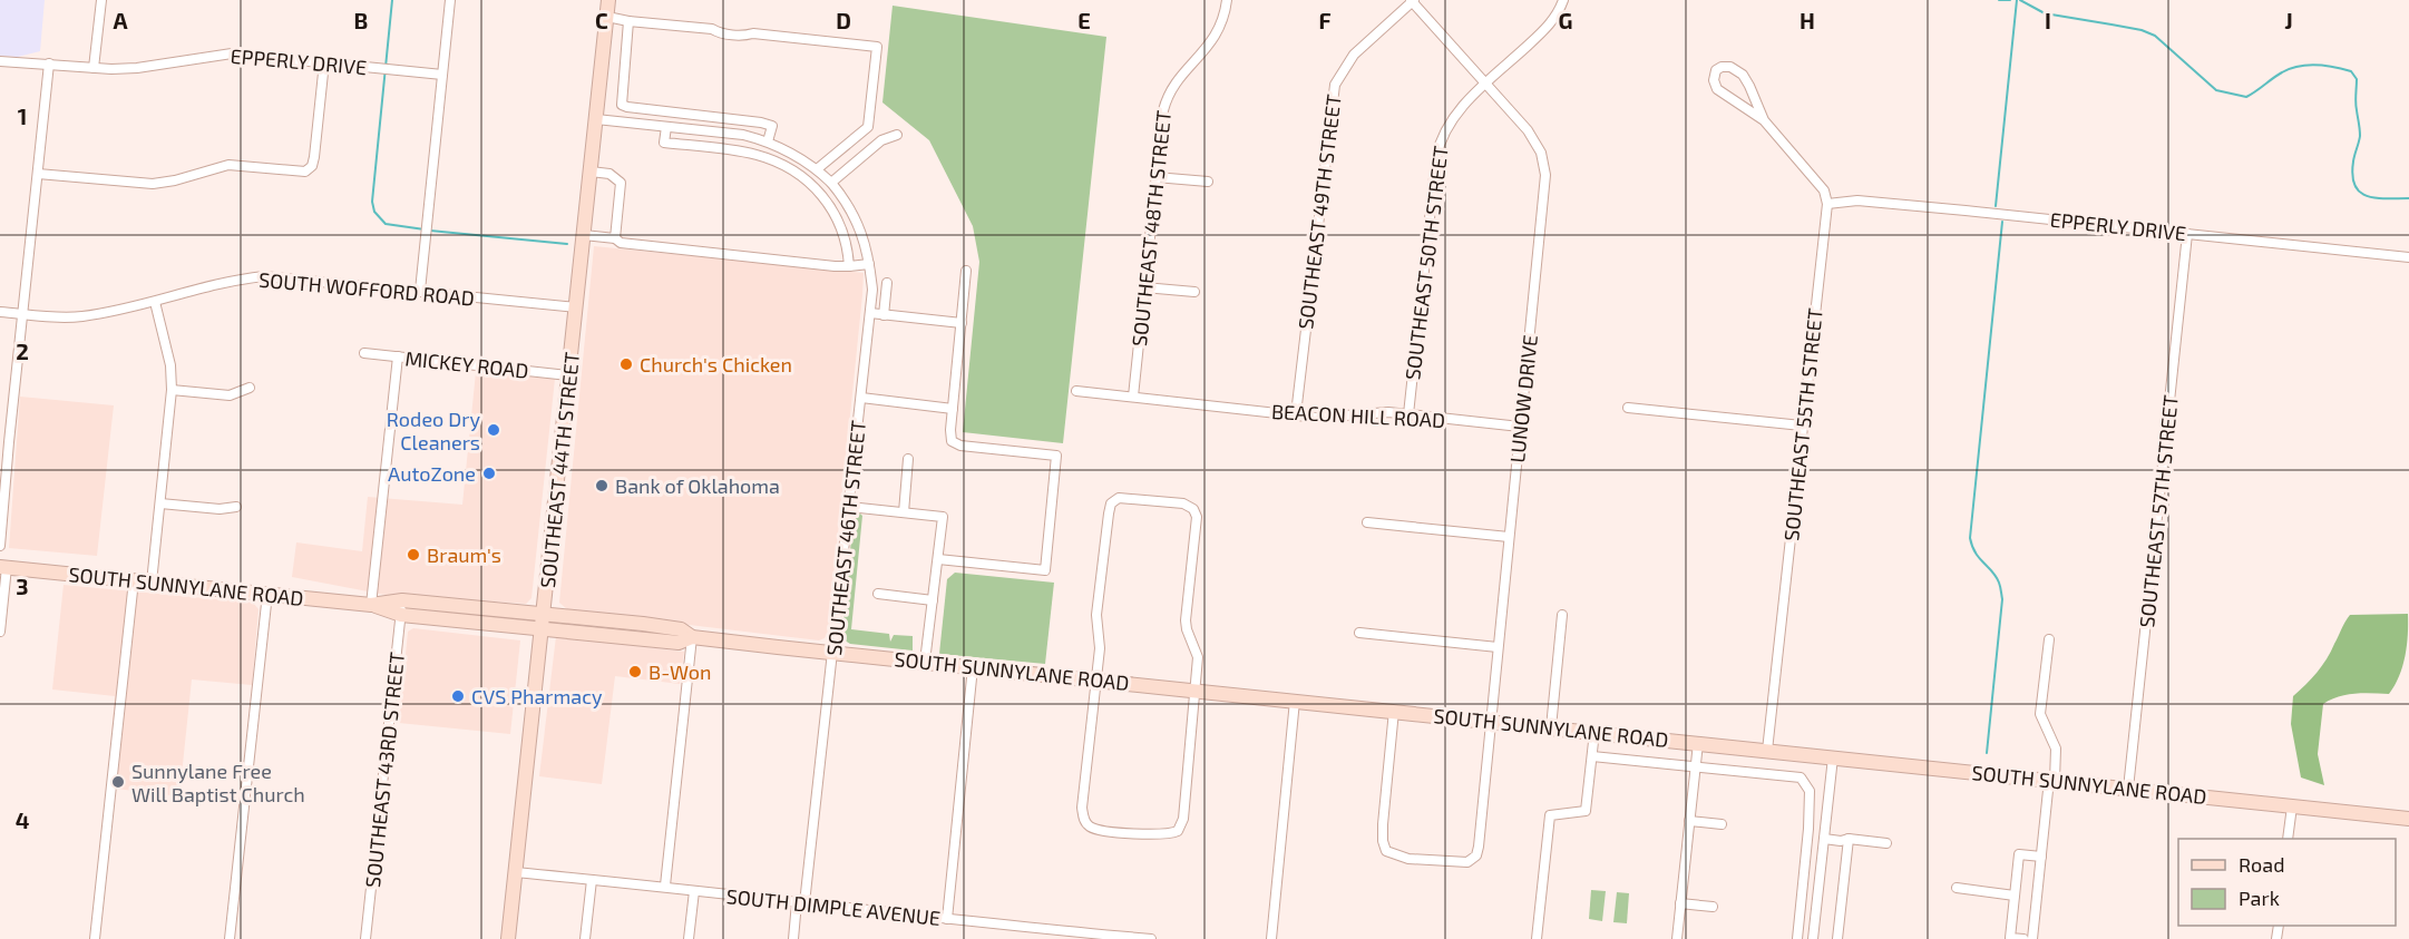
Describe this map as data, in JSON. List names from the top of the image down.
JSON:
{
  "streets": {
    "main road": ["SOUTHEAST 44TH STREET", "SOUTH SUNNYLANE ROAD"],
    "street": [
      "EPPERLY DRIVE",
      "SOUTHEAST 49TH STREET",
      "SOUTHEAST 48TH STREET",
      "SOUTHEAST 50TH STREET",
      "SOUTH WOFFORD ROAD",
      "MICKEY ROAD",
      "LUNOW DRIVE",
      "BEACON HILL ROAD",
      "SOUTHEAST 55TH STREET",
      "SOUTHEAST 57TH STREET",
      "SOUTHEAST 46TH STREET",
      "SOUTHEAST 43RD STREET",
      "SOUTH DIMPLE AVENUE"
    ]
  },
  "crossings": [
    ["EPPERLY DRIVE", "SOUTHEAST 55TH STREET"],
    ["EPPERLY DRIVE", "SOUTHEAST 57TH STREET"],
    ["SOUTHEAST 49TH STREET", "LUNOW DRIVE"],
    ["SOUTHEAST 49TH STREET", "BEACON HILL ROAD"],
    ["SOUTHEAST 48TH STREET", "BEACON HILL ROAD"],
    ["SOUTHEAST 50TH STREET", "LUNOW DRIVE"],
    ["SOUTHEAST 50TH STREET", "BEACON HILL ROAD"],
    ["SOUTH WOFFORD ROAD", "SOUTHEAST 44TH STREET"],
    ["MICKEY ROAD", "SOUTHEAST 44TH STREET"],
    ["LUNOW DRIVE", "BEACON HILL ROAD"],
    ["LUNOW DRIVE", "SOUTH SUNNYLANE ROAD"],
    ["SOUTHEAST 55TH STREET", "SOUTH SUNNYLANE ROAD"],
    ["SOUTHEAST 44TH STREET", "SOUTHEAST 46TH STREET"],
    ["SOUTHEAST 44TH STREET", "SOUTH SUNNYLANE ROAD"],
    ["SOUTHEAST 44TH STREET", "SOUTH DIMPLE AVENUE"],
    ["SOUTHEAST 57TH STREET", "SOUTH SUNNYLANE ROAD"],
    ["SOUTHEAST 46TH STREET", "SOUTH SUNNYLANE ROAD"],
    ["SOUTHEAST 46TH STREET", "SOUTH DIMPLE AVENUE"],
    ["SOUTH SUNNYLANE ROAD", "SOUTHEAST 43RD STREET"]
  ],
  "places": [
    "Church's Chicken",
    "Rodeo Dry Cleaners",
    "AutoZone",
    "Bank of Oklahoma",
    "Braum's",
    "B-Won",
    "CVS Pharmacy",
    "Sunnylane Free Will Baptist Church"
  ],
  "legend": ["Road", "Park"],
  "grid": {
    "columns": [
      "A",
      "B",
      "C",
      "D",
      "E",
      "F",
      "G",
      "H",
      "I",
      "J"
    ],
    "rows": [
      "1",
      "2",
      "3",
      "4"
    ]
  }
}
